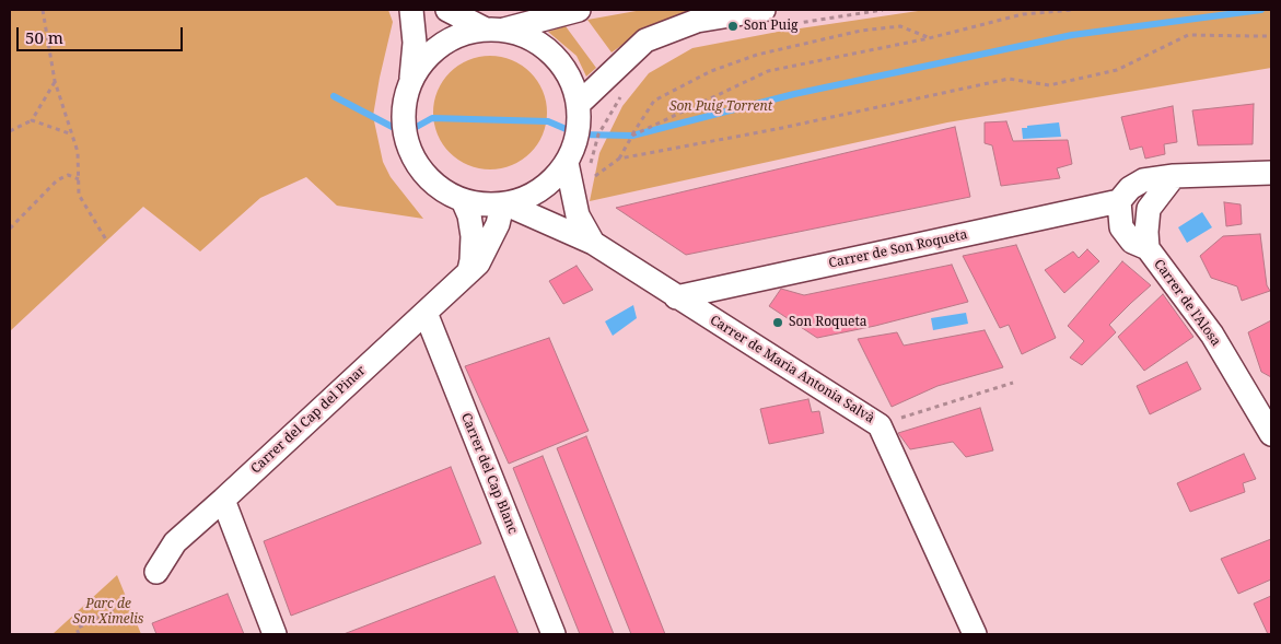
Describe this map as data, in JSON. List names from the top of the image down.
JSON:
{
  "streets": {
    "street": [
      "Carrer de Son Roqueta",
      "Carrer de l'Alosa",
      "Carrer de Maria Antonia Salvà",
      "Carrer del Cap del Pinar",
      "Carrer del Cap Blanc"
    ]
  },
  "crossings": [
    ["Carrer de Son Roqueta", "Carrer de l'Alosa"],
    ["Carrer de Son Roqueta", "Carrer de Maria Antonia Salvà"],
    ["Carrer de Maria Antonia Salvà", "Carrer del Cap del Pinar"],
    ["Carrer del Cap del Pinar", "Carrer del Cap Blanc"]
  ],
  "parks": ["Son Puig Torrent", "Parc de Son Ximelis"],
  "places": ["Son Puig", "Son Roqueta"],
  "scale_bar": "50 m"
}
